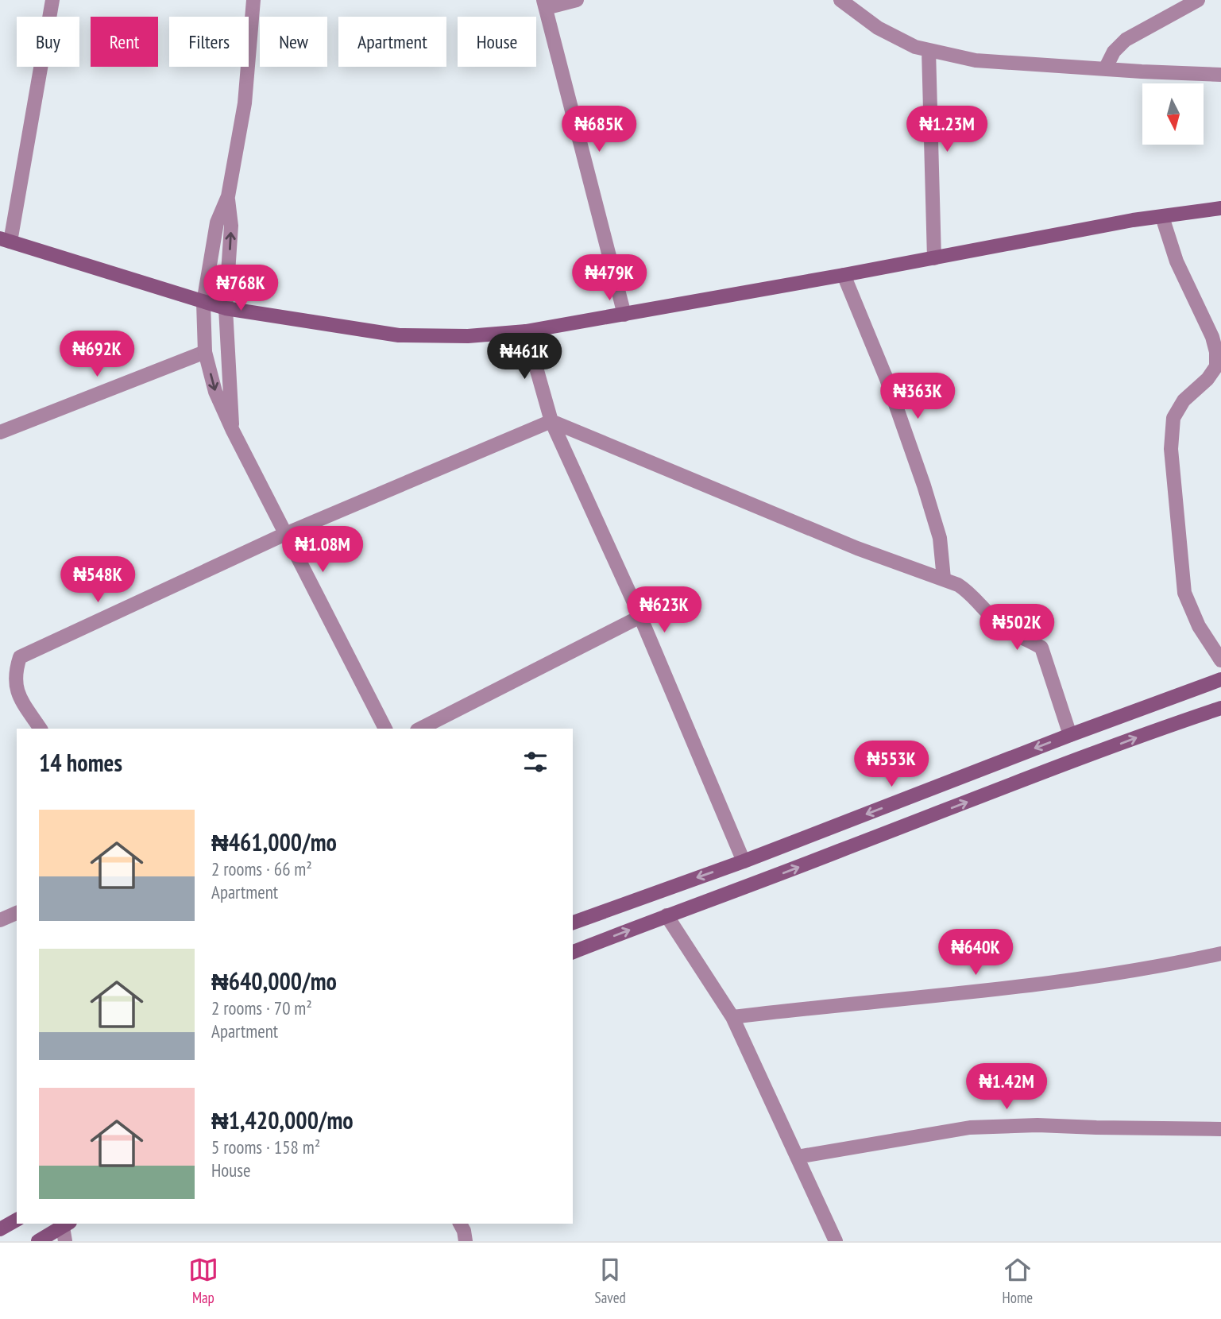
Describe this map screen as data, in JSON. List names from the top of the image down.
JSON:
{
  "north": "bottom",
  "page": {
    "chip": [
      "Buy",
      "Rent",
      "Filters",
      "New",
      "Apartment",
      "House"
    ],
    "price": [
      "₦685K",
      "₦1.23M",
      "₦479K",
      "₦768K",
      "₦692K",
      "₦461K",
      "₦363K",
      "₦1.08M",
      "₦548K",
      "₦623K",
      "₦502K",
      "₦553K",
      "₦640K",
      "₦1.42M"
    ],
    "heading": "14 homes",
    "list": [
      {
        "name": "₦461,000/mo",
        "note": "2 rooms · 66 m² · Apartment"
      },
      {
        "name": "₦640,000/mo",
        "note": "2 rooms · 70 m² · Apartment"
      },
      {
        "name": "₦1,420,000/mo",
        "note": "5 rooms · 158 m² · House"
      }
    ],
    "tabs": ["Map", "Saved", "Home"]
  }
}
